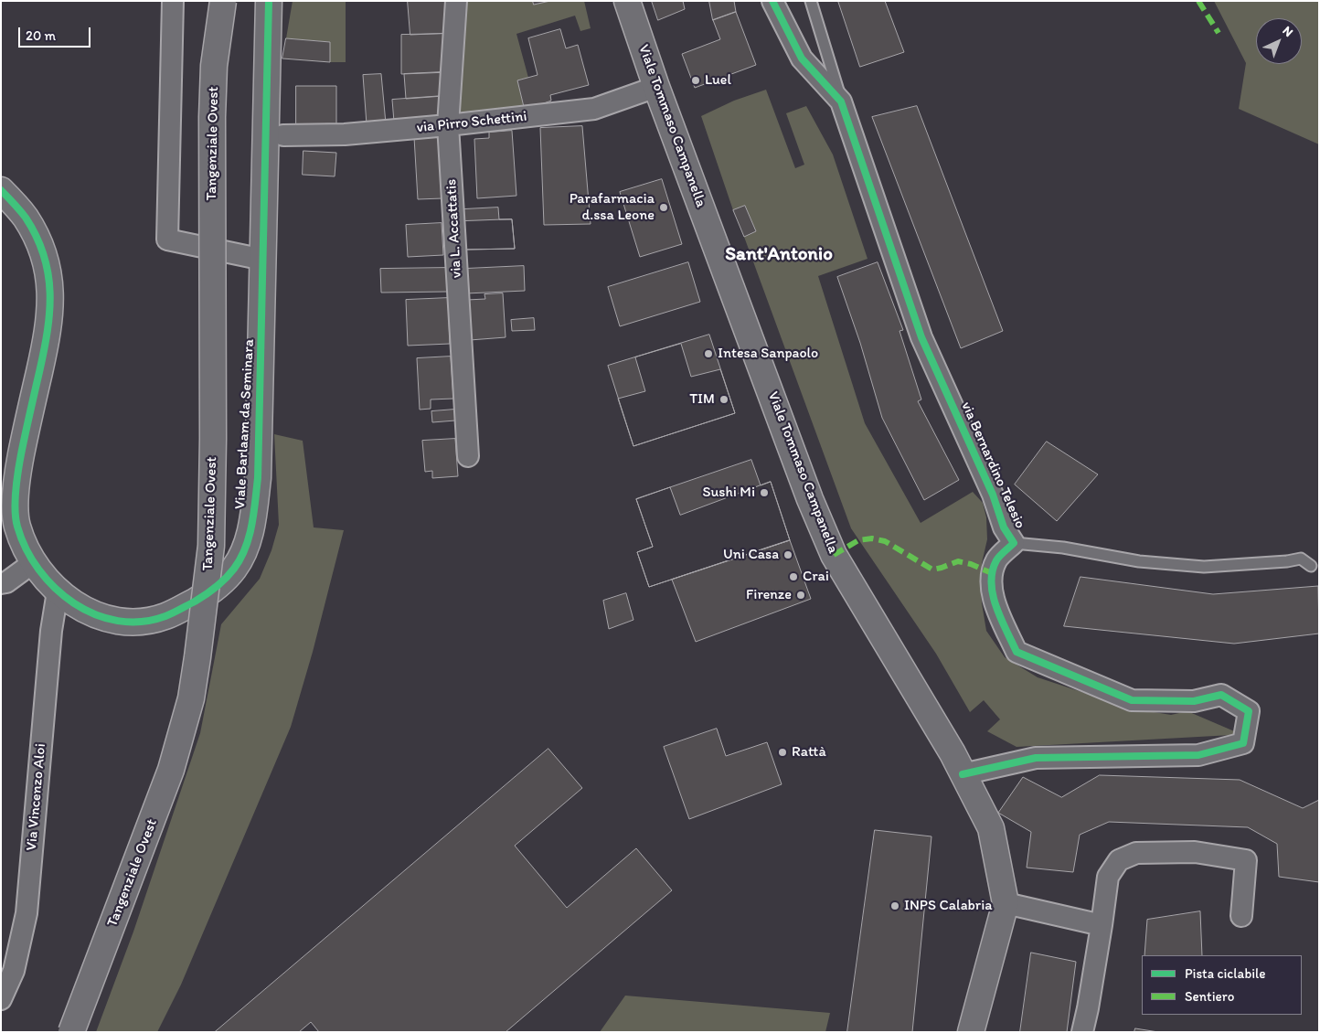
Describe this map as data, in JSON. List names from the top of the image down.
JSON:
{
  "streets": {
    "main road": ["Viale Tommaso Campanella", "Tangenziale Ovest", "Viale Barlaam da Seminara"],
    "street": [
      "via Pirro Schettini",
      "via L. Accattatis",
      "via Bernardino Telesio",
      "Via Vincenzo Aloi"
    ]
  },
  "crossings": [
    ["via Pirro Schettini", "Viale Tommaso Campanella"],
    ["via Pirro Schettini", "via L. Accattatis"],
    ["Viale Tommaso Campanella", "via Bernardino Telesio"],
    ["Viale Barlaam da Seminara", "Via Vincenzo Aloi"]
  ],
  "districts": ["Sant'Antonio"],
  "places": [
    "Luel",
    "Parafarmacia d.ssa Leone",
    "Intesa Sanpaolo",
    "TIM",
    "Sushi Mi",
    "Uni Casa",
    "Crai",
    "Firenze",
    "Rattà",
    "INPS Calabria"
  ],
  "legend": ["Pista ciclabile", "Sentiero"],
  "scale_bar": "20 m",
  "north": "top right"
}
